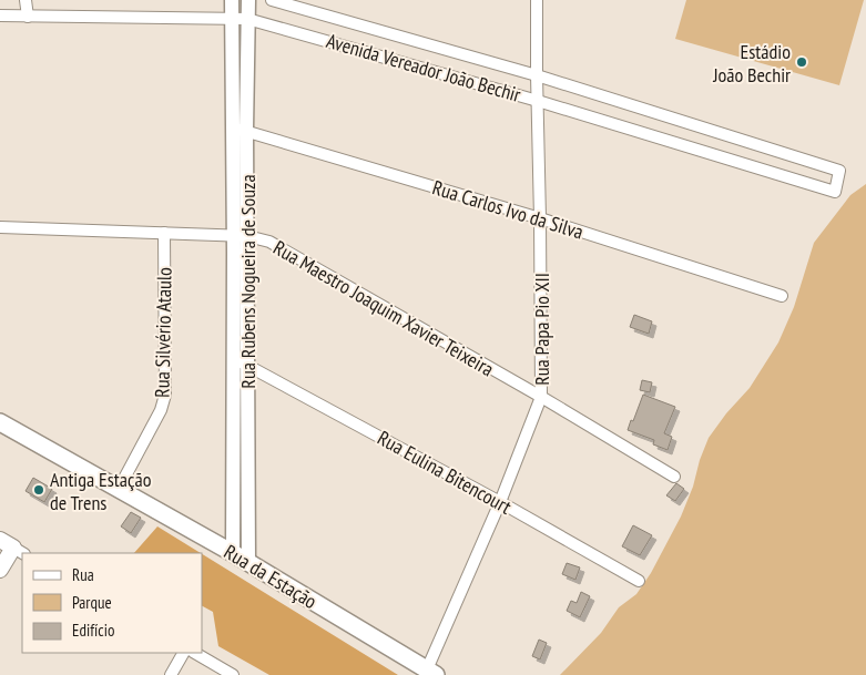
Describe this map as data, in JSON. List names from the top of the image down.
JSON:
{
  "streets": {
    "main road": ["Rua da Estação"],
    "street": [
      "Avenida Vereador João Bechir",
      "Rua Carlos Ivo da Silva",
      "Rua Rubens Nogueira de Souza",
      "Rua Maestro Joaquim Xavier Teixeira",
      "Rua Papa Pio XII",
      "Rua Silvério Ataulo",
      "Rua Eulina Bitencourt"
    ]
  },
  "crossings": [
    ["Avenida Vereador João Bechir", "Rua Rubens Nogueira de Souza"],
    ["Avenida Vereador João Bechir", "Rua Papa Pio XII"],
    ["Rua Carlos Ivo da Silva", "Rua Rubens Nogueira de Souza"],
    ["Rua Carlos Ivo da Silva", "Rua Papa Pio XII"],
    ["Rua Rubens Nogueira de Souza", "Rua Maestro Joaquim Xavier Teixeira"],
    ["Rua Rubens Nogueira de Souza", "Rua Eulina Bitencourt"],
    ["Rua Rubens Nogueira de Souza", "Rua da Estação"],
    ["Rua Maestro Joaquim Xavier Teixeira", "Rua Papa Pio XII"],
    ["Rua Maestro Joaquim Xavier Teixeira", "Rua Silvério Ataulo"],
    ["Rua Papa Pio XII", "Rua Eulina Bitencourt"],
    ["Rua Papa Pio XII", "Rua da Estação"],
    ["Rua Silvério Ataulo", "Rua da Estação"]
  ],
  "places": ["Estádio João Bechir", "Antiga Estação de Trens"],
  "legend": ["Rua", "Parque", "Edifício"]
}
